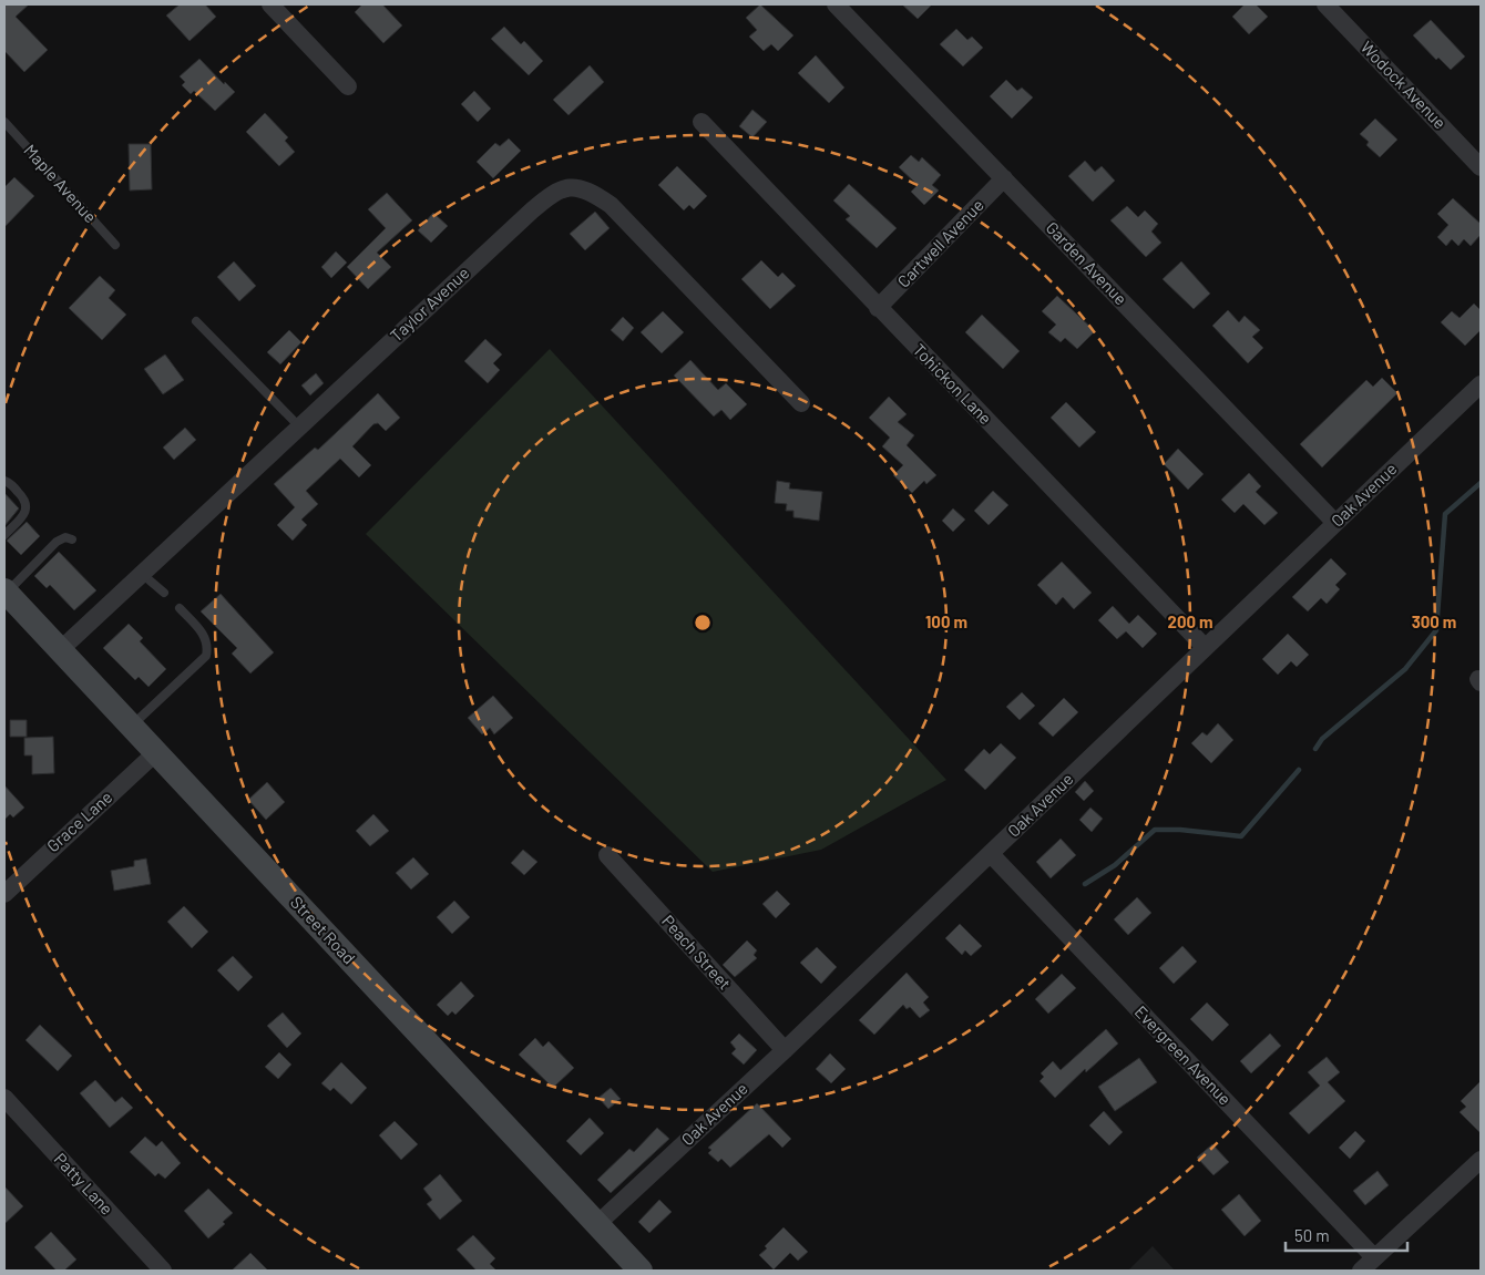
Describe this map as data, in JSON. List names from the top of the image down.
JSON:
{
  "streets": {
    "main road": ["Street Road"],
    "street": [
      "Wodock Avenue",
      "Cartwell Avenue",
      "Garden Avenue",
      "Taylor Avenue",
      "Tohickon Lane",
      "Oak Avenue",
      "Grace Lane",
      "Peach Street",
      "Evergreen Avenue",
      "Patty Lane"
    ],
    "lane": ["Maple Avenue"]
  },
  "crossings": [
    ["Cartwell Avenue", "Garden Avenue"],
    ["Cartwell Avenue", "Tohickon Lane"],
    ["Garden Avenue", "Oak Avenue"],
    ["Taylor Avenue", "Street Road"],
    ["Tohickon Lane", "Oak Avenue"],
    ["Oak Avenue", "Street Road"],
    ["Oak Avenue", "Peach Street"],
    ["Oak Avenue", "Evergreen Avenue"],
    ["Grace Lane", "Street Road"]
  ],
  "scale_bar": "50 m",
  "rings": ["100 m", "200 m", "300 m"]
}
